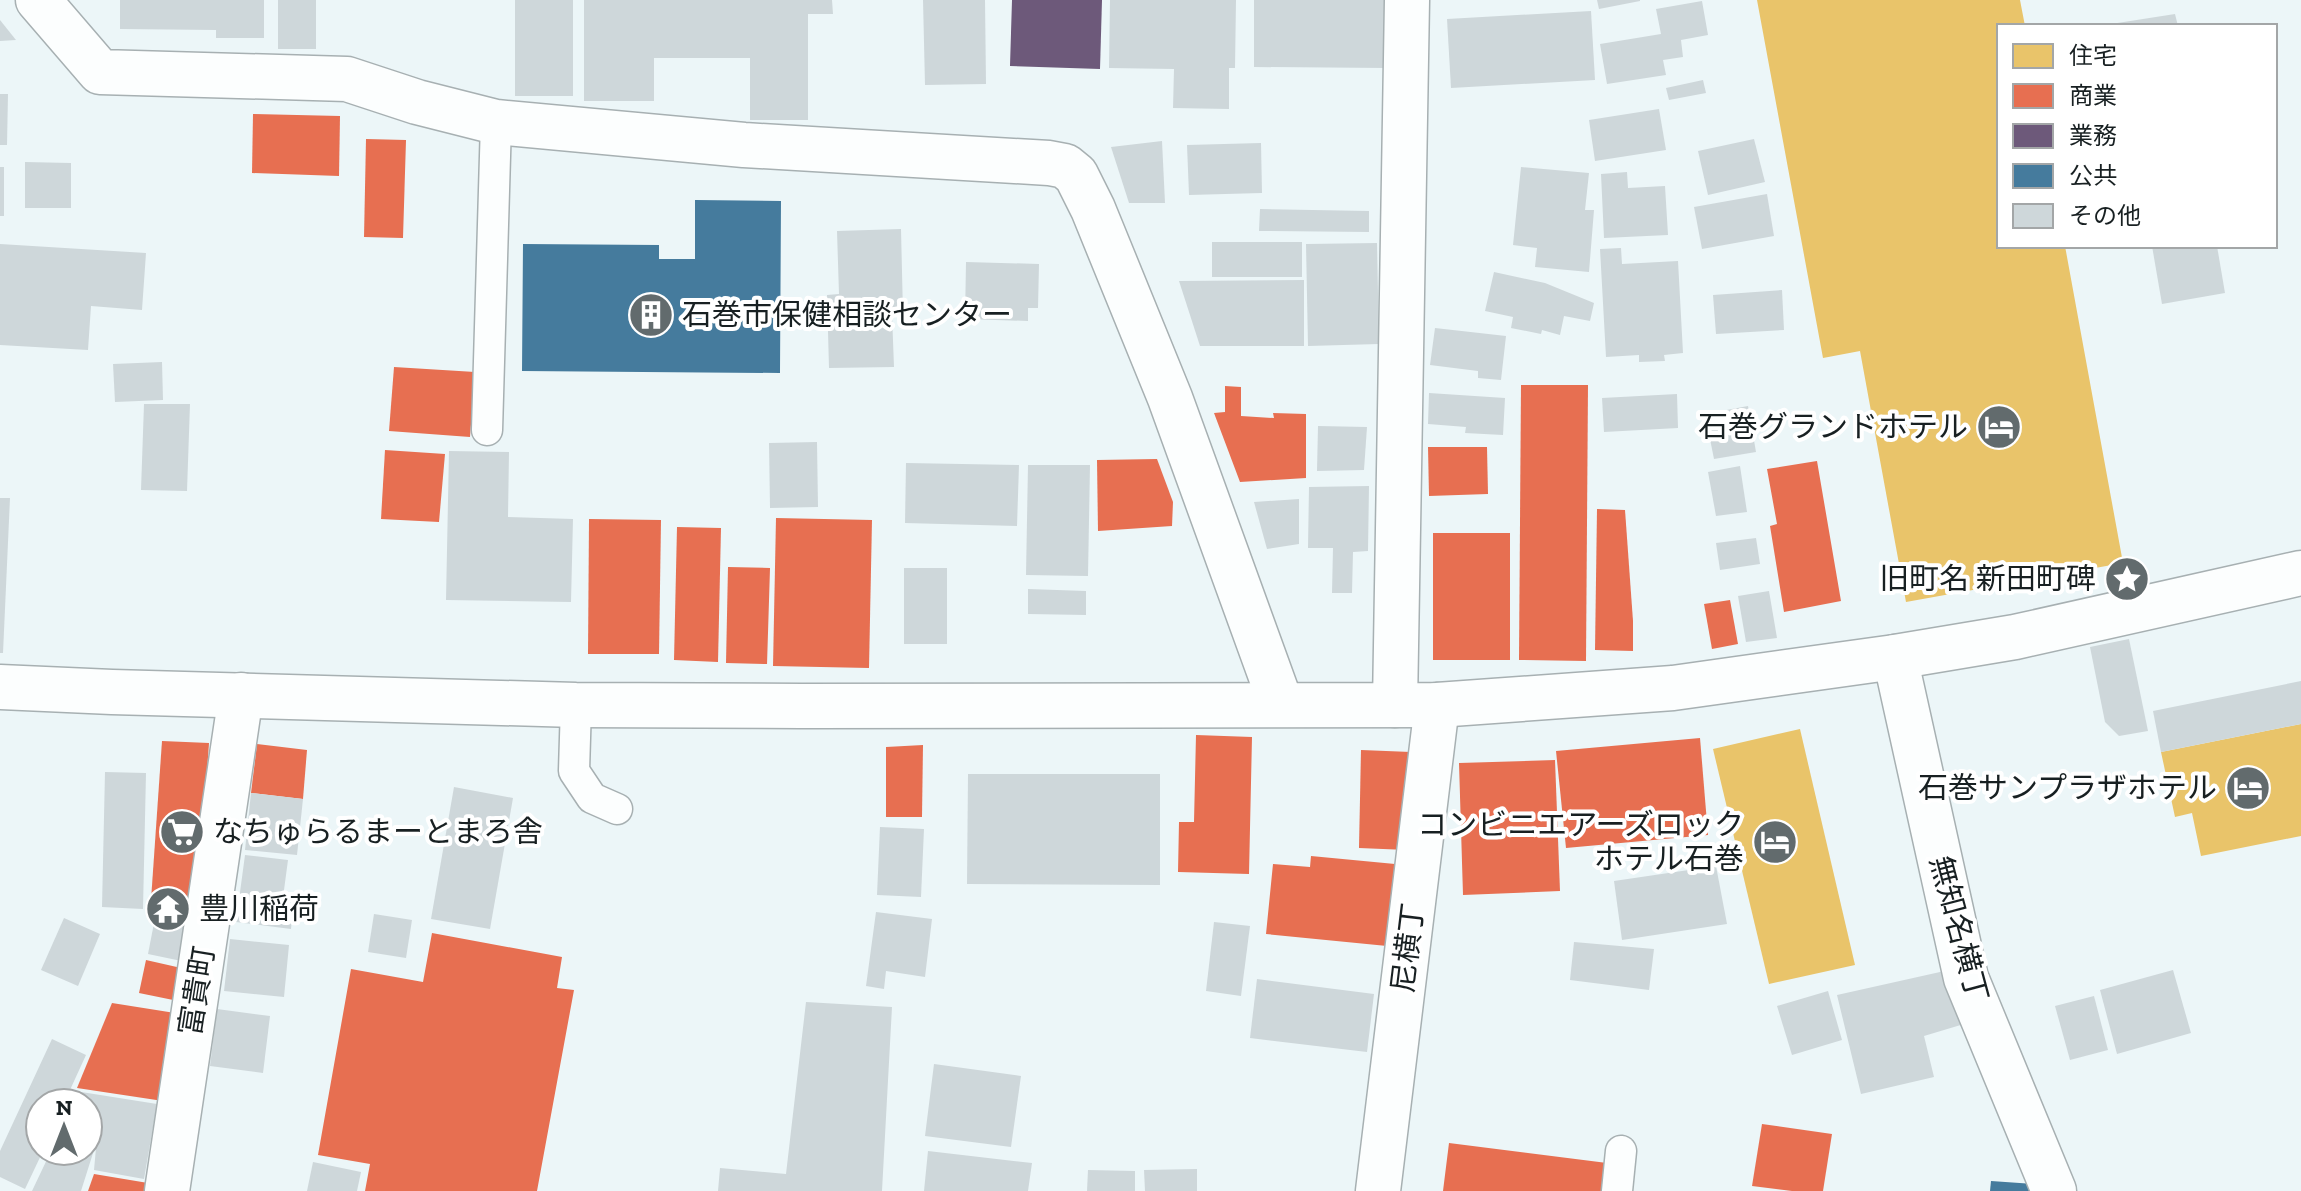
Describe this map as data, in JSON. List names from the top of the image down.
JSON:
{
  "streets": {
    "street": ["無知名横丁", "尼横丁", "富貴町"]
  },
  "places": {
    "building": ["石巻市保健相談センター"],
    "hotel": ["石巻グランドホテル", "石巻サンプラザホテル", "コンビニエアーズロック ホテル石巻"],
    "place": ["旧町名 新田町碑"],
    "supermarket": ["なちゅらるまーとまろ舎"],
    "temple": ["豊川稲荷"]
  },
  "legend": [
    "住宅",
    "商業",
    "業務",
    "公共",
    "その他"
  ],
  "north": "top"
}
